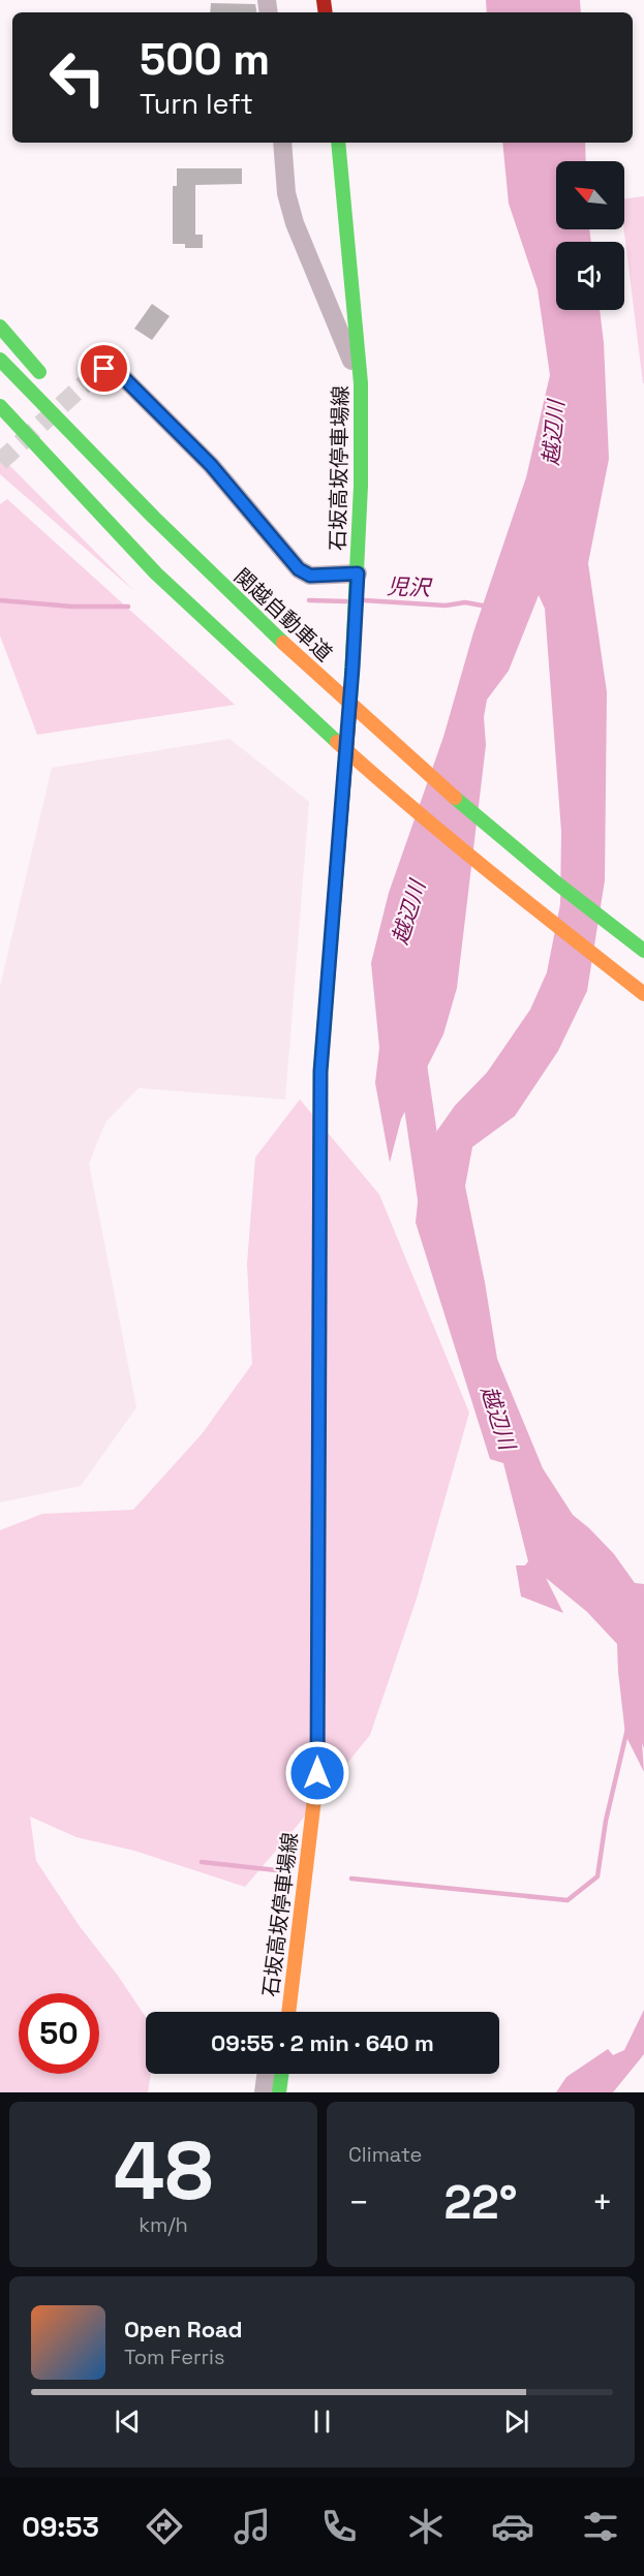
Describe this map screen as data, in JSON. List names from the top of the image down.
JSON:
{
  "streets": {
    "main road": ["石坂高坂停車場線", "関越自動車道"]
  },
  "water": ["越辺川", "児沢"],
  "north": "top left",
  "page": {
    "turn": ["500 m", "Turn left"],
    "limit": "50",
    "trip": "09:55 · 2 min · 640 m",
    "tile": [
      ["48", "km/h"],
      "Climate"
    ],
    "heat": ["−", "22°", "+"],
    "song": ["Open Road", "Tom Ferris"],
    "tabs": "09:53"
  }
}
